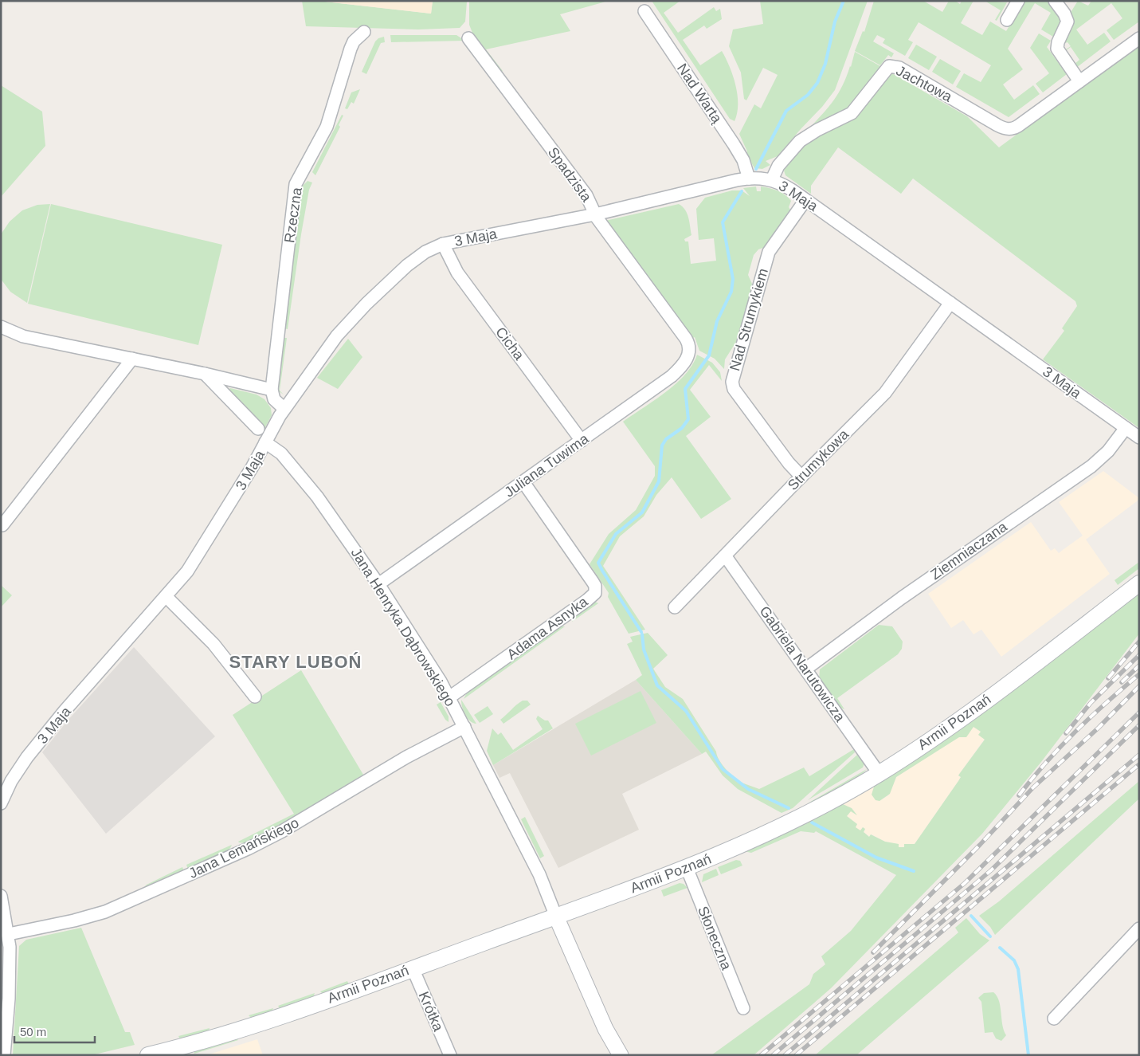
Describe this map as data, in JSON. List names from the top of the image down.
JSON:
{
  "streets": {
    "main road": ["Armii Poznań"],
    "street": [
      "Jachtowa",
      "Nad Wartą",
      "Spadzista",
      "3 Maja",
      "Rzeczna",
      "Nad Strumykiem",
      "Cicha",
      "Strumykowa",
      "Juliana Tuwima",
      "Ziemniaczana",
      "Jana Henryka Dąbrowskiego",
      "Adama Asnyka",
      "Gabriela Narutowicza",
      "Jana Lemańskiego",
      "Słoneczna",
      "Krótka"
    ]
  },
  "crossings": [
    ["Jachtowa", "3 Maja"],
    ["Nad Wartą", "3 Maja"],
    ["Spadzista", "3 Maja"],
    ["Spadzista", "Juliana Tuwima"],
    ["3 Maja", "Nad Strumykiem"],
    ["3 Maja", "Cicha"],
    ["3 Maja", "Strumykowa"],
    ["3 Maja", "Ziemniaczana"],
    ["3 Maja", "Jana Henryka Dąbrowskiego"],
    ["Nad Strumykiem", "Strumykowa"],
    ["Cicha", "Juliana Tuwima"],
    ["Strumykowa", "Gabriela Narutowicza"],
    ["Juliana Tuwima", "Jana Henryka Dąbrowskiego"],
    ["Juliana Tuwima", "Adama Asnyka"],
    ["Ziemniaczana", "Gabriela Narutowicza"],
    ["Jana Henryka Dąbrowskiego", "Adama Asnyka"],
    ["Jana Henryka Dąbrowskiego", "Armii Poznań"],
    ["Jana Henryka Dąbrowskiego", "Jana Lemańskiego"],
    ["Gabriela Narutowicza", "Armii Poznań"],
    ["Armii Poznań", "Słoneczna"],
    ["Armii Poznań", "Krótka"]
  ],
  "districts": ["STARY LUBOŃ"],
  "scale_bar": "50 m"
}
